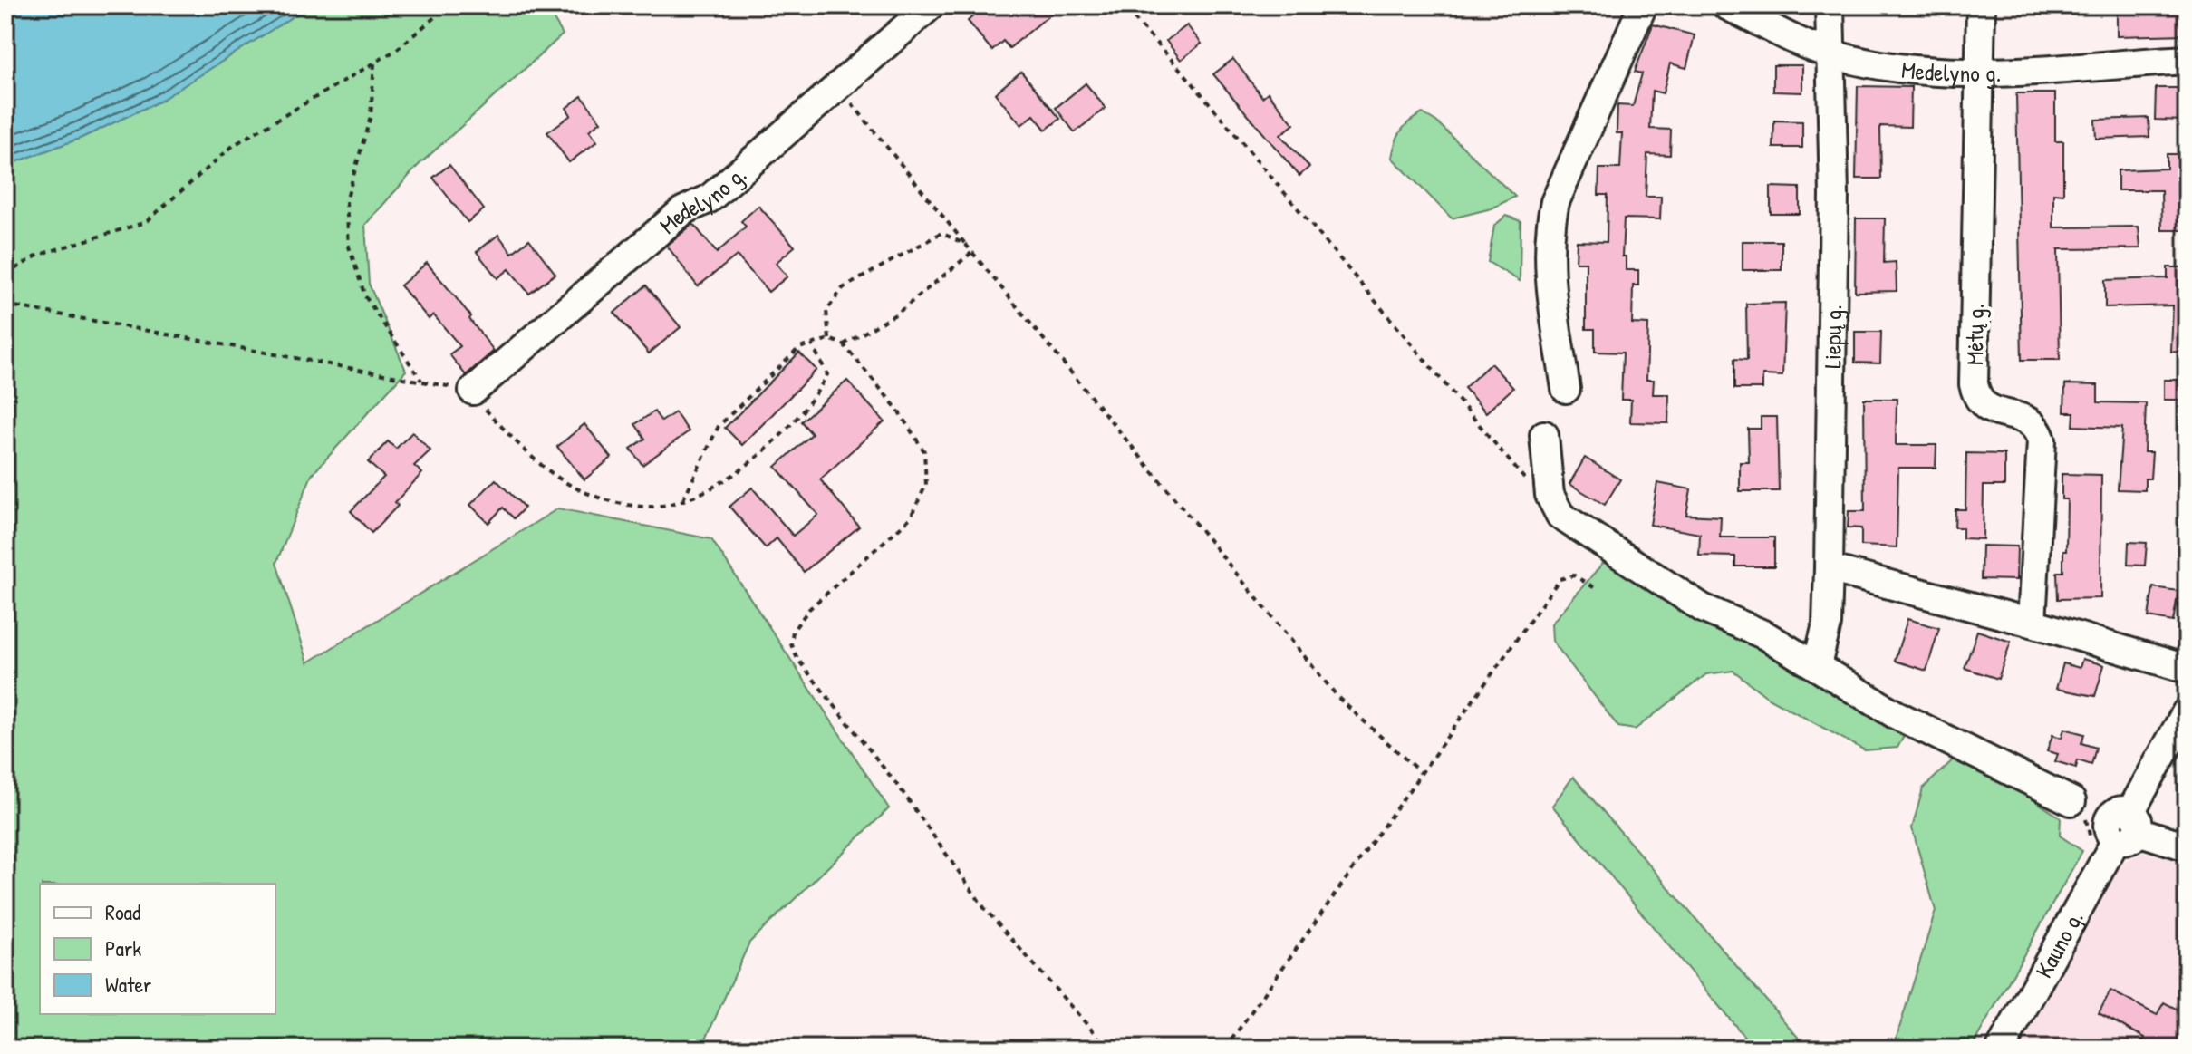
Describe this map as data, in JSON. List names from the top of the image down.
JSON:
{
  "streets": {
    "street": [
      "Medelyno g.",
      "Mėtų g.",
      "Liepų g.",
      "Kauno g."
    ]
  },
  "crossings": [
    ["Medelyno g.", "Mėtų g."],
    ["Medelyno g.", "Liepų g."]
  ],
  "legend": ["Road", "Park", "Water"]
}
